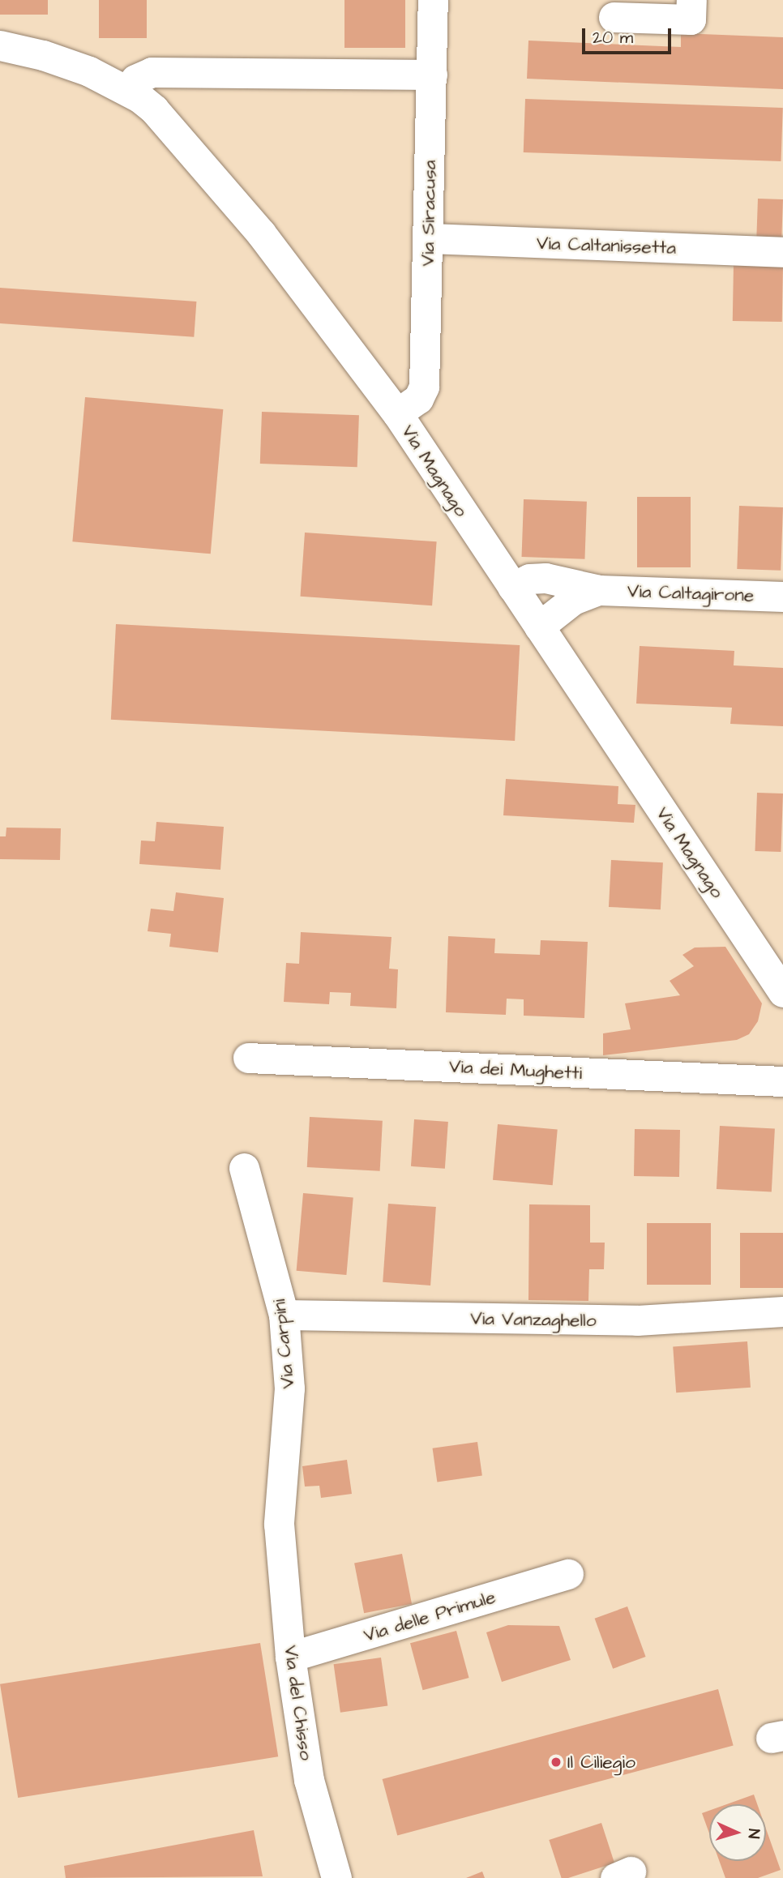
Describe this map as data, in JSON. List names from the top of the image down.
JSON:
{
  "streets": {
    "street": [
      "Via Siracusa",
      "Via Caltanissetta",
      "Via Magnago",
      "Via Caltagirone",
      "Via dei Mughetti",
      "Via Vanzaghello",
      "Via Carpini",
      "Via delle Primule",
      "Via del Chisso"
    ]
  },
  "crossings": [
    ["Via Siracusa", "Via Caltanissetta"],
    ["Via Siracusa", "Via Magnago"],
    ["Via Magnago", "Via Caltagirone"],
    ["Via Vanzaghello", "Via Carpini"],
    ["Via Carpini", "Via del Chisso"],
    ["Via delle Primule", "Via del Chisso"]
  ],
  "places": ["Il Ciliegio"],
  "scale_bar": "20 m",
  "north": "right"
}
